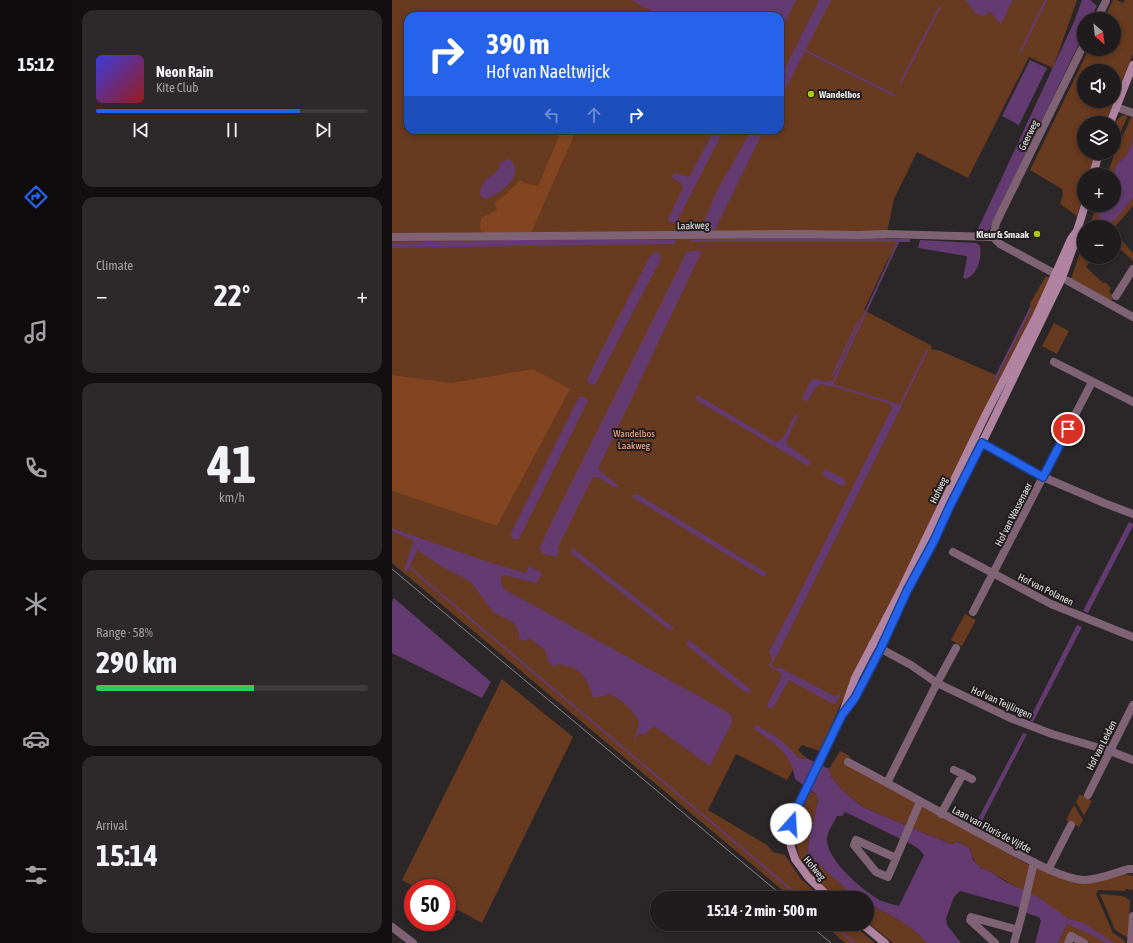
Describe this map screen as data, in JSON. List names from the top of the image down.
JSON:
{
  "streets": {
    "main road": ["Hofweg"],
    "street": [
      "Geerweg",
      "Laakweg",
      "Hof van Wassenaer",
      "Hof van Polanen",
      "Hof van Teijlingen",
      "Hof van Leiden",
      "Laan van Floris de Vijfde"
    ]
  },
  "crossings": [
    ["Geerweg", "Laakweg"],
    ["Hofweg", "Hof van Teijlingen"],
    ["Hof van Wassenaer", "Hof van Polanen"],
    ["Hof van Teijlingen", "Hof van Leiden"]
  ],
  "parks": ["Wandelbos Laakweg"],
  "places": ["Wandelbos", "Kleur & Smaak"],
  "north": "bottom right",
  "page": {
    "tabs": "15:12",
    "map_buttons": ["+", "−"],
    "turn": ["390 m", "Hof van Naeltwijck"],
    "song": ["Neon Rain", "Kite Club"],
    "tile": [
      "Climate",
      ["41", "km/h"],
      ["Range · 58%", "290 km"],
      ["Arrival", "15:14"]
    ],
    "heat": ["−", "22°", "+"],
    "limit": "50",
    "trip": "15:14 · 2 min · 500 m"
  }
}
